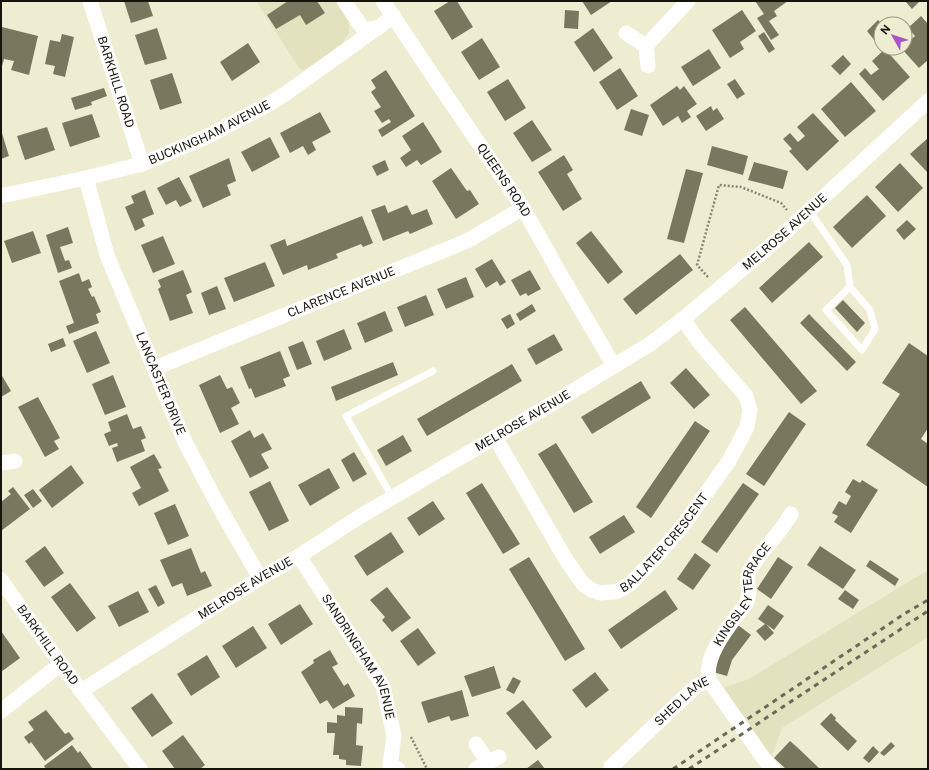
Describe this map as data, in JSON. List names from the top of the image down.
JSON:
{
  "streets": {
    "street": [
      "BARKHILL ROAD",
      "BUCKINGHAM AVENUE",
      "QUEENS ROAD",
      "MELROSE AVENUE",
      "CLARENCE AVENUE",
      "LANCASTER DRIVE",
      "BALLATER CRESCENT",
      "KINGSLEY TERRACE",
      "SANDRINGHAM AVENUE",
      "SHED LANE"
    ]
  },
  "crossings": [
    ["BARKHILL ROAD", "BUCKINGHAM AVENUE"],
    ["BARKHILL ROAD", "MELROSE AVENUE"],
    ["BUCKINGHAM AVENUE", "QUEENS ROAD"],
    ["BUCKINGHAM AVENUE", "LANCASTER DRIVE"],
    ["QUEENS ROAD", "MELROSE AVENUE"],
    ["QUEENS ROAD", "CLARENCE AVENUE"],
    ["MELROSE AVENUE", "LANCASTER DRIVE"],
    ["MELROSE AVENUE", "BALLATER CRESCENT"],
    ["MELROSE AVENUE", "SANDRINGHAM AVENUE"],
    ["CLARENCE AVENUE", "LANCASTER DRIVE"],
    ["KINGSLEY TERRACE", "SHED LANE"]
  ],
  "north": "top left"
}
